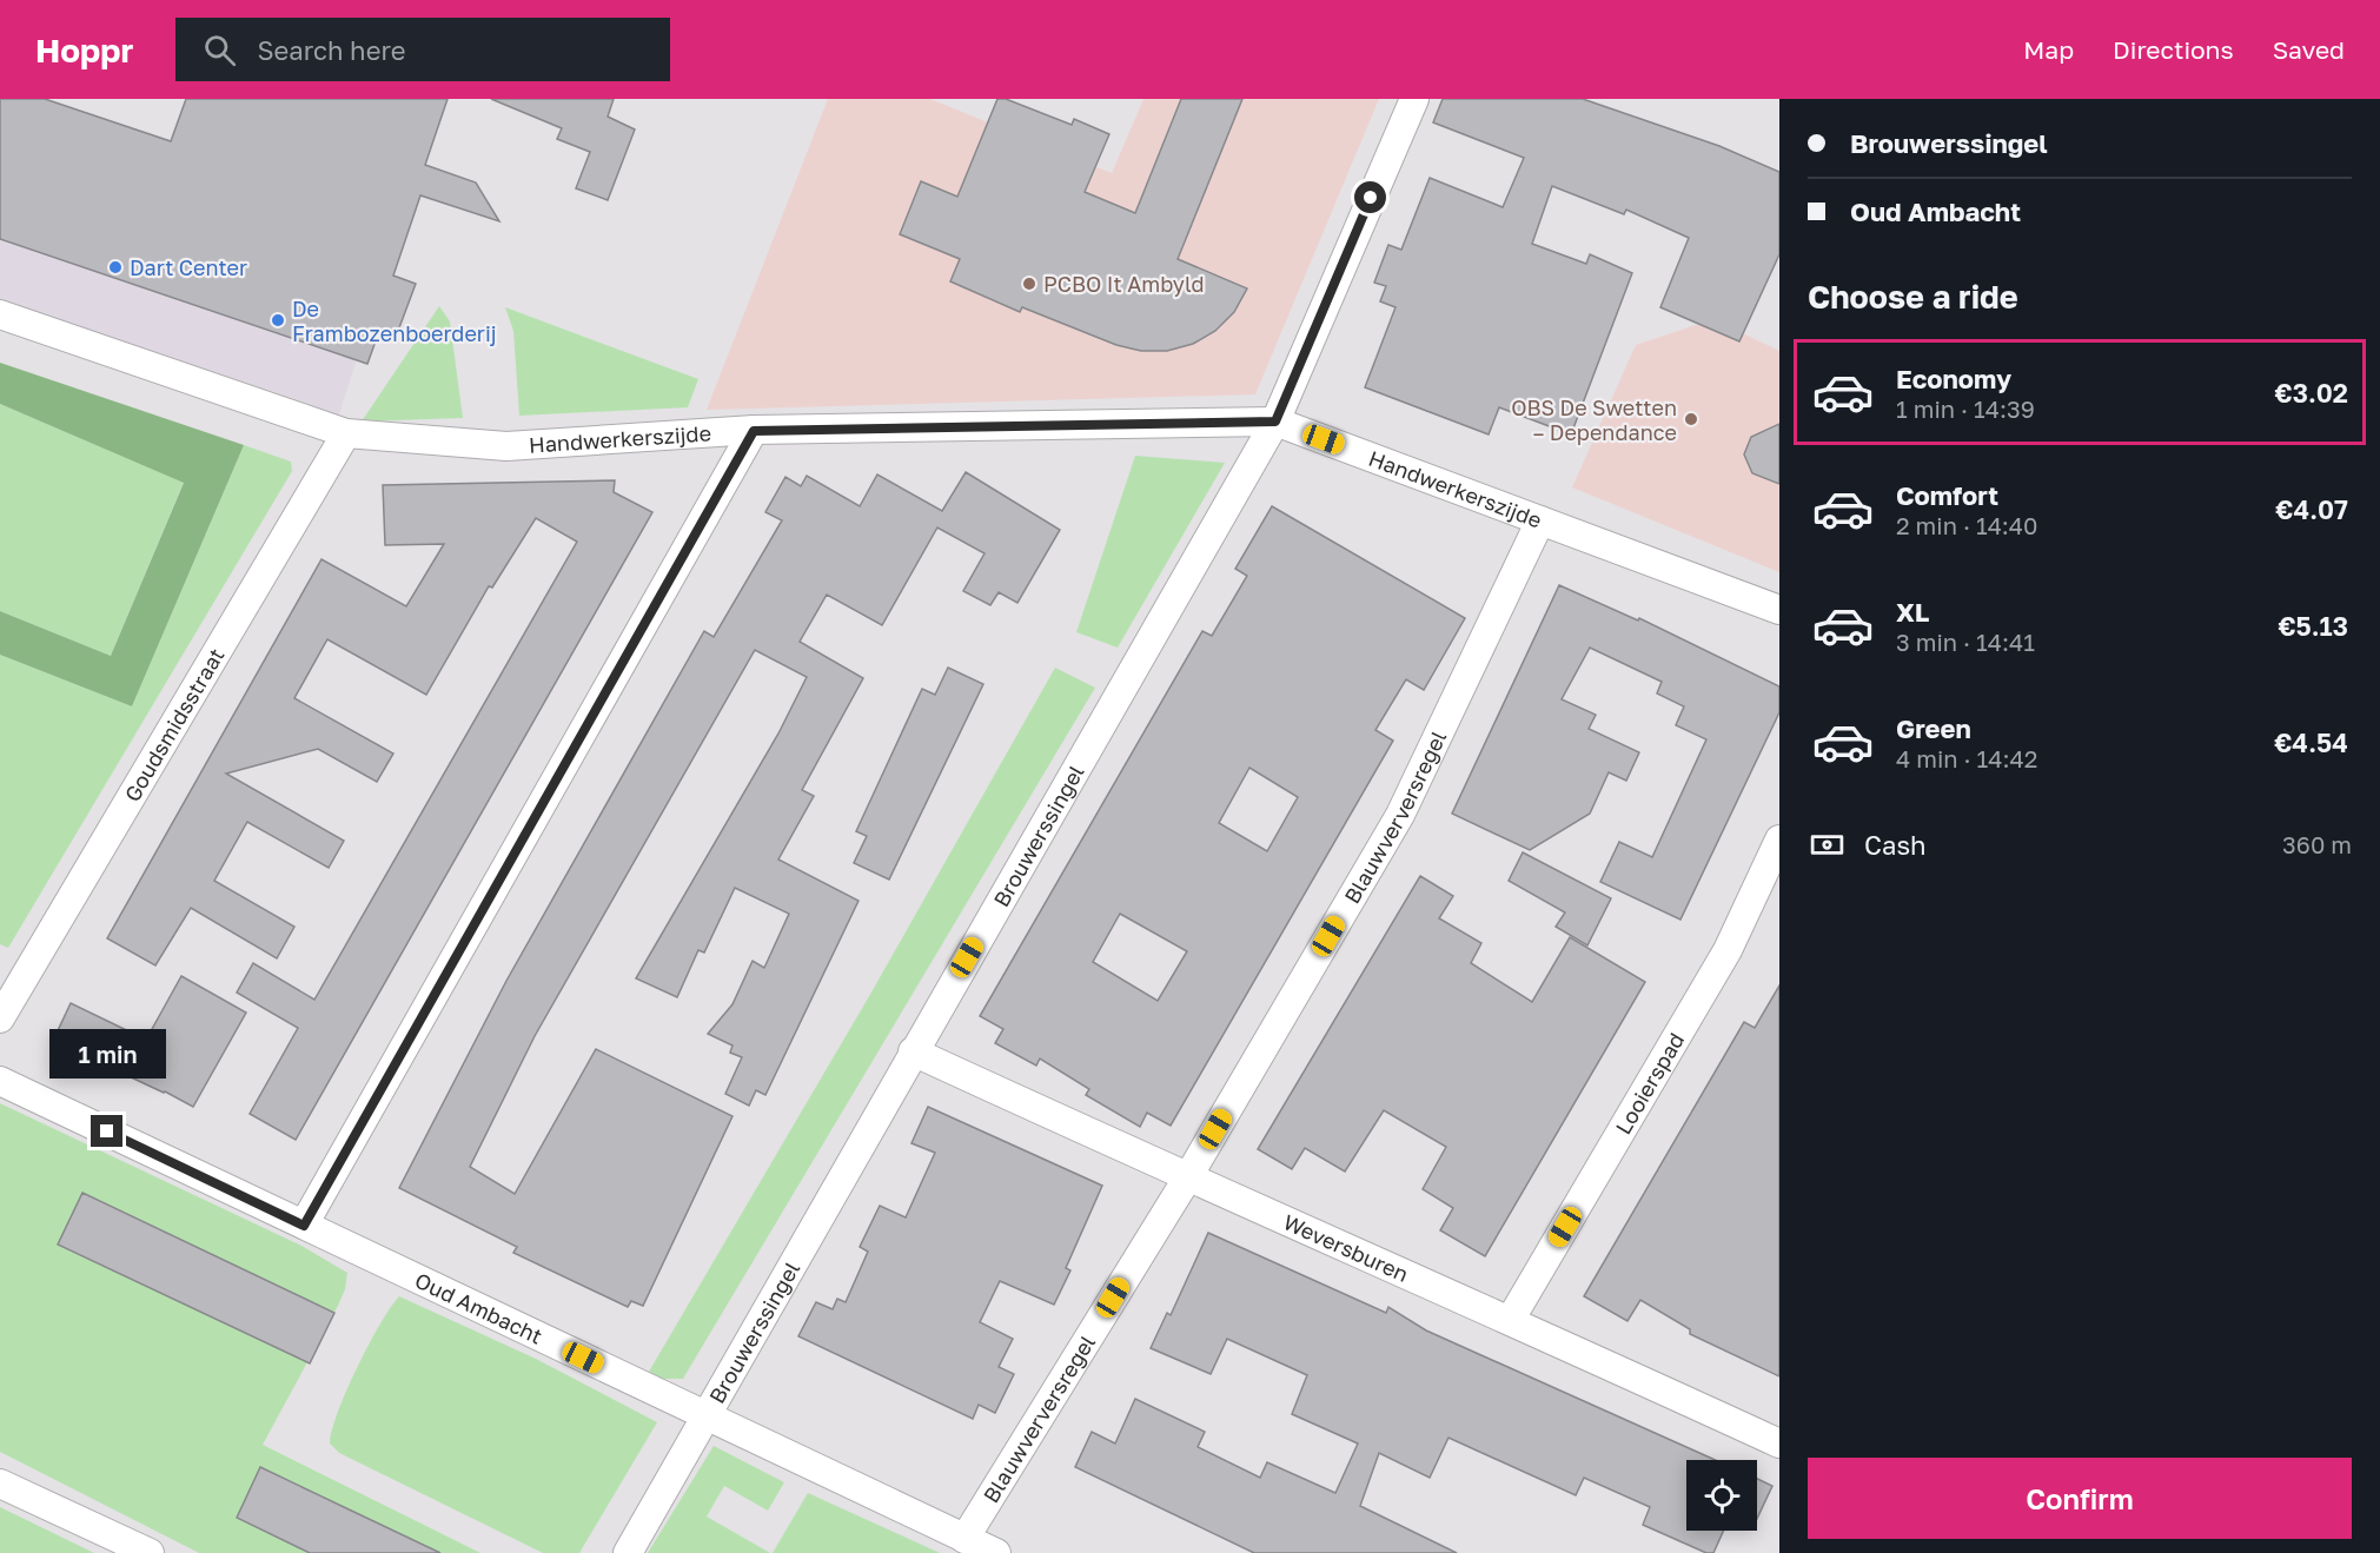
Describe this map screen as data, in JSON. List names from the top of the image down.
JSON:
{
  "streets": {
    "street": [
      "Handwerkerszijde",
      "Goudsmidsstraat",
      "Blauwverversregel",
      "Brouwerssingel",
      "Looierspad",
      "Weversburen",
      "Oud Ambacht"
    ]
  },
  "crossings": [
    ["Handwerkerszijde", "Goudsmidsstraat"],
    ["Handwerkerszijde", "Blauwverversregel"],
    ["Handwerkerszijde", "Brouwerssingel"],
    ["Blauwverversregel", "Weversburen"],
    ["Blauwverversregel", "Oud Ambacht"],
    ["Brouwerssingel", "Weversburen"],
    ["Brouwerssingel", "Oud Ambacht"],
    ["Looierspad", "Weversburen"]
  ],
  "places": [
    "Dart Center",
    "PCBO It Ambyld",
    "De Frambozenboerderij",
    "OBS De Swetten – Dependance"
  ],
  "page": {
    "header": "Hoppr",
    "search": "Search here",
    "nav": ["Map", "Directions", "Saved"],
    "banner": ["Brouwerssingel", "Oud Ambacht"],
    "heading": "Choose a ride",
    "list": [
      {
        "name": "Economy",
        "note": "1 min · 14:39",
        "value": "€3.02"
      },
      {
        "name": "Comfort",
        "note": "2 min · 14:40",
        "value": "€4.07"
      },
      {
        "name": "XL",
        "note": "3 min · 14:41",
        "value": "€5.13"
      },
      {
        "name": "Green",
        "note": "4 min · 14:42",
        "value": "€4.54"
      }
    ],
    "pay": ["Cash", "360 m"],
    "bubble": "1 min",
    "buttons": "Confirm"
  }
}
